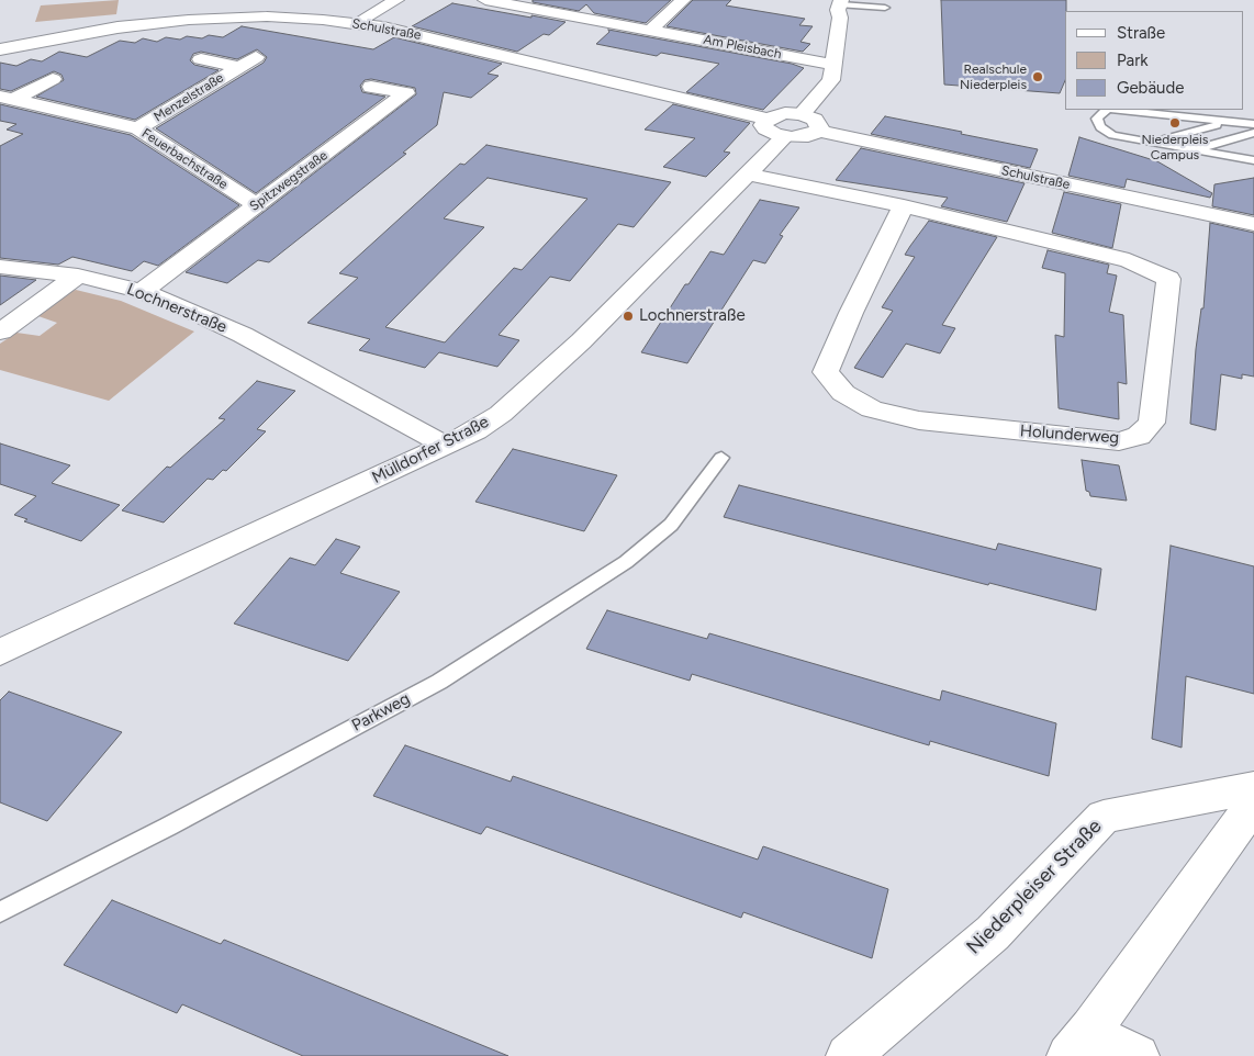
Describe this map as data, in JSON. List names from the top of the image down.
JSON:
{
  "streets": {
    "street": [
      "Schulstraße",
      "Am Pleisbach",
      "Menzelstraße",
      "Feuerbachstraße",
      "Spitzwegstraße",
      "Lochnerstraße",
      "Holunderweg",
      "Mülldorfer Straße",
      "Niederpleiser Straße"
    ],
    "lane": ["Parkweg"]
  },
  "crossings": [
    ["Schulstraße", "Mülldorfer Straße"],
    ["Menzelstraße", "Feuerbachstraße"],
    ["Feuerbachstraße", "Spitzwegstraße"],
    ["Spitzwegstraße", "Lochnerstraße"],
    ["Lochnerstraße", "Mülldorfer Straße"],
    ["Holunderweg", "Mülldorfer Straße"]
  ],
  "places": ["Realschule Niederpleis", "Niederpleis Campus", "Lochnerstraße"],
  "legend": ["Straße", "Park", "Gebäude"]
}
